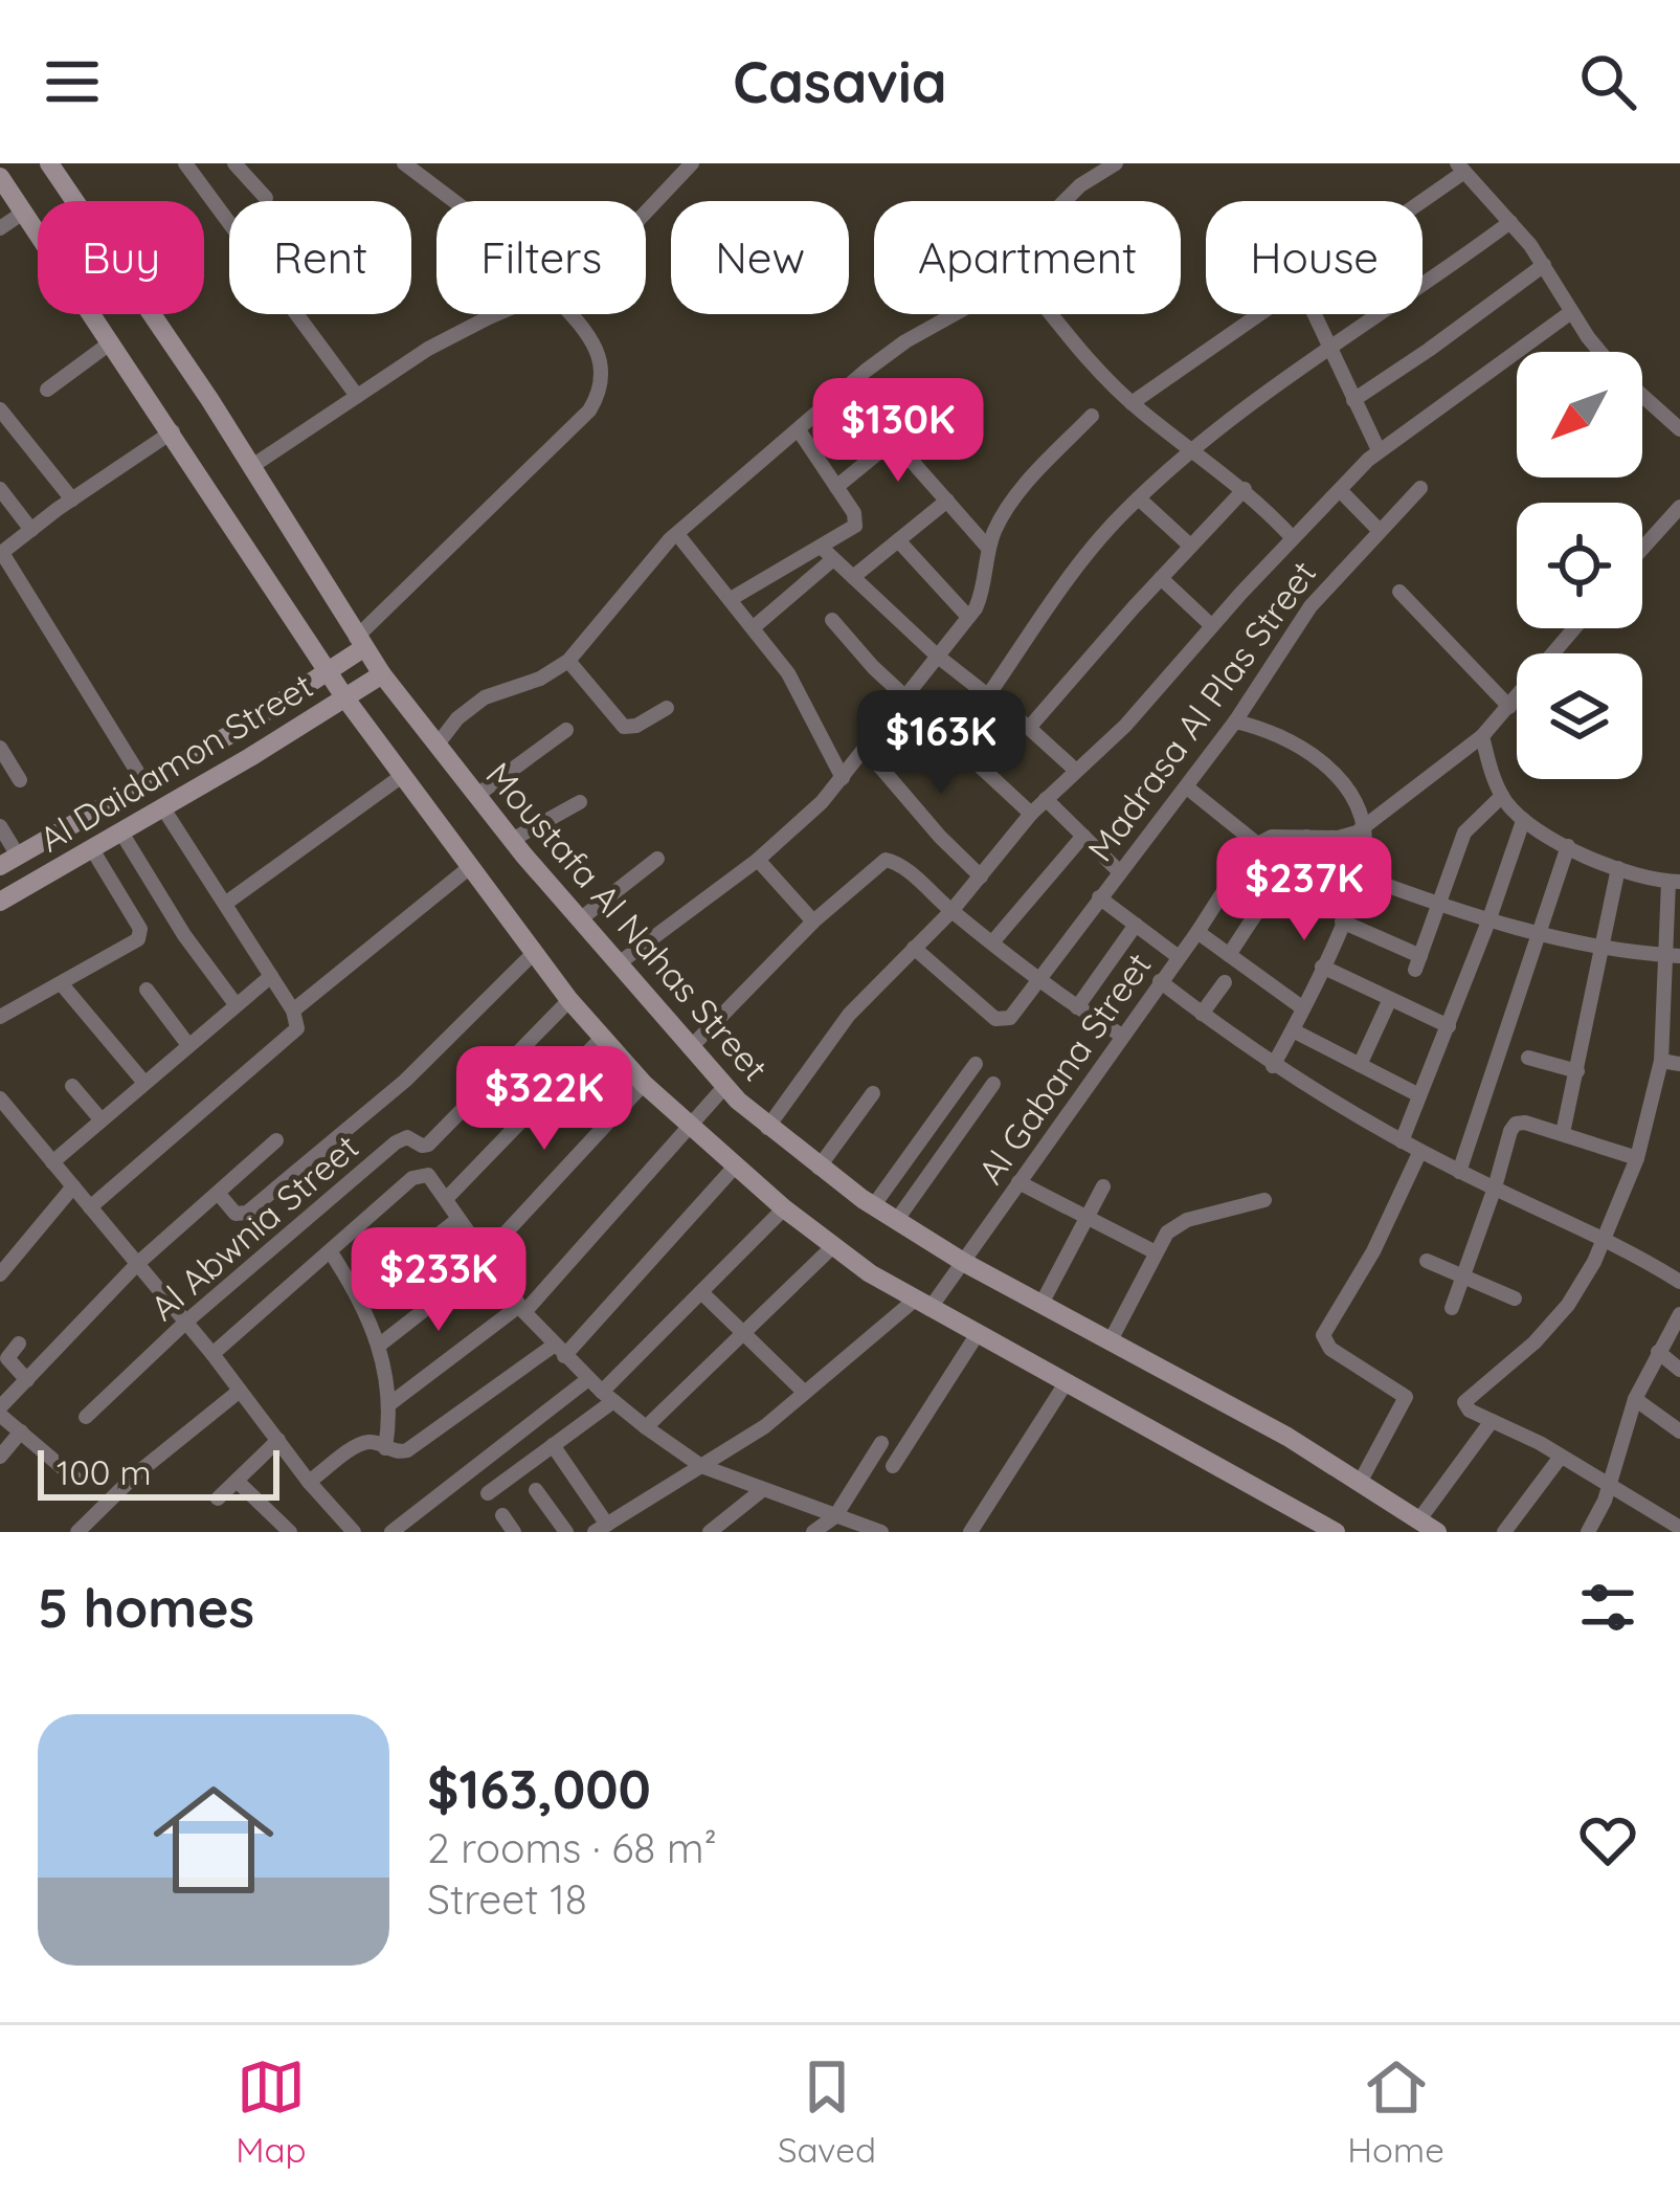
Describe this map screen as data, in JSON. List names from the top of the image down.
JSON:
{
  "streets": {
    "street": [
      "Madrasa Al Plas Street",
      "Al Daidamon Street",
      "Moustafa Al Nahas Street",
      "Al Gabana Street",
      "Al Abwnia Street"
    ]
  },
  "crossings": [
    ["Al Daidamon Street", "Moustafa Al Nahas Street"],
    ["Moustafa Al Nahas Street", "Al Gabana Street"]
  ],
  "scale_bar": "100 m",
  "north": "bottom left",
  "page": {
    "header": "Casavia",
    "chip": [
      "Buy",
      "Rent",
      "Filters",
      "New",
      "Apartment",
      "House"
    ],
    "price": [
      "$130K",
      "$163K",
      "$237K",
      "$322K",
      "$233K"
    ],
    "scale": "100 m",
    "heading": "5 homes",
    "list": [
      {
        "name": "$163,000",
        "note": "2 rooms · 68 m² · Street 18"
      }
    ],
    "tabs": ["Map", "Saved", "Home"]
  }
}
